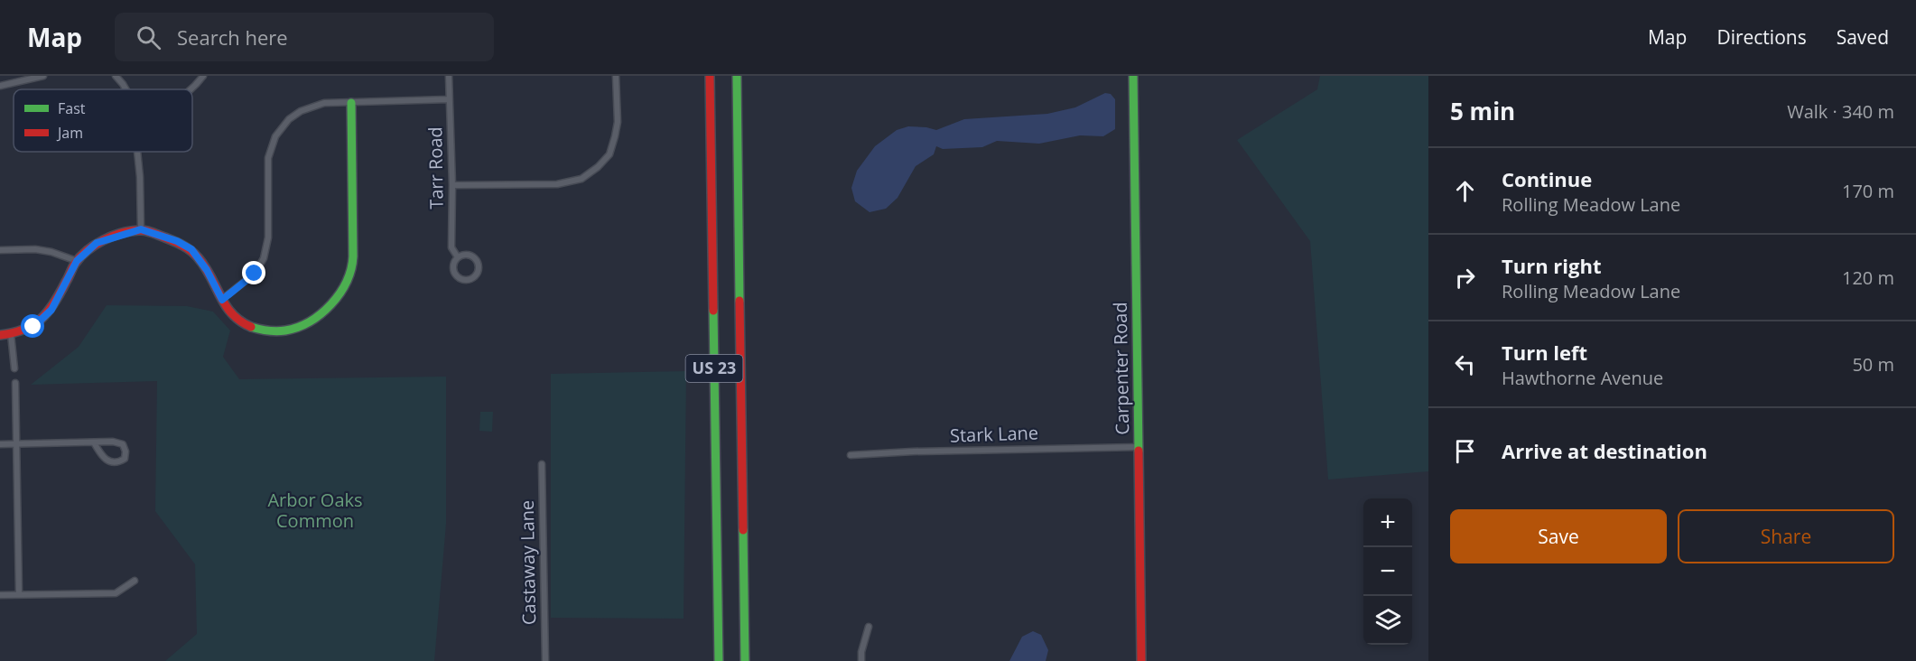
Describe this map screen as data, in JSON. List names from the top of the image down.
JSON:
{
  "streets": {
    "main road": ["US 23", "Carpenter Road"],
    "street": ["Tarr Road", "Stark Lane", "Castaway Lane"]
  },
  "crossings": [
    ["Carpenter Road", "Stark Lane"]
  ],
  "parks": ["Arbor Oaks Common"],
  "legend": ["Fast", "Jam"],
  "page": {
    "header": "Map",
    "search": "Search here",
    "nav": ["Map", "Directions", "Saved"],
    "heading": ["5 min", "Walk · 340 m"],
    "list": [
      ["Continue", "Rolling Meadow Lane", "170 m"],
      ["Turn right", "Rolling Meadow Lane", "120 m"],
      ["Turn left", "Hawthorne Avenue", "50 m"],
      "Arrive at destination"
    ],
    "buttons": ["Save", "Share"],
    "map_buttons": ["+", "−"]
  }
}
